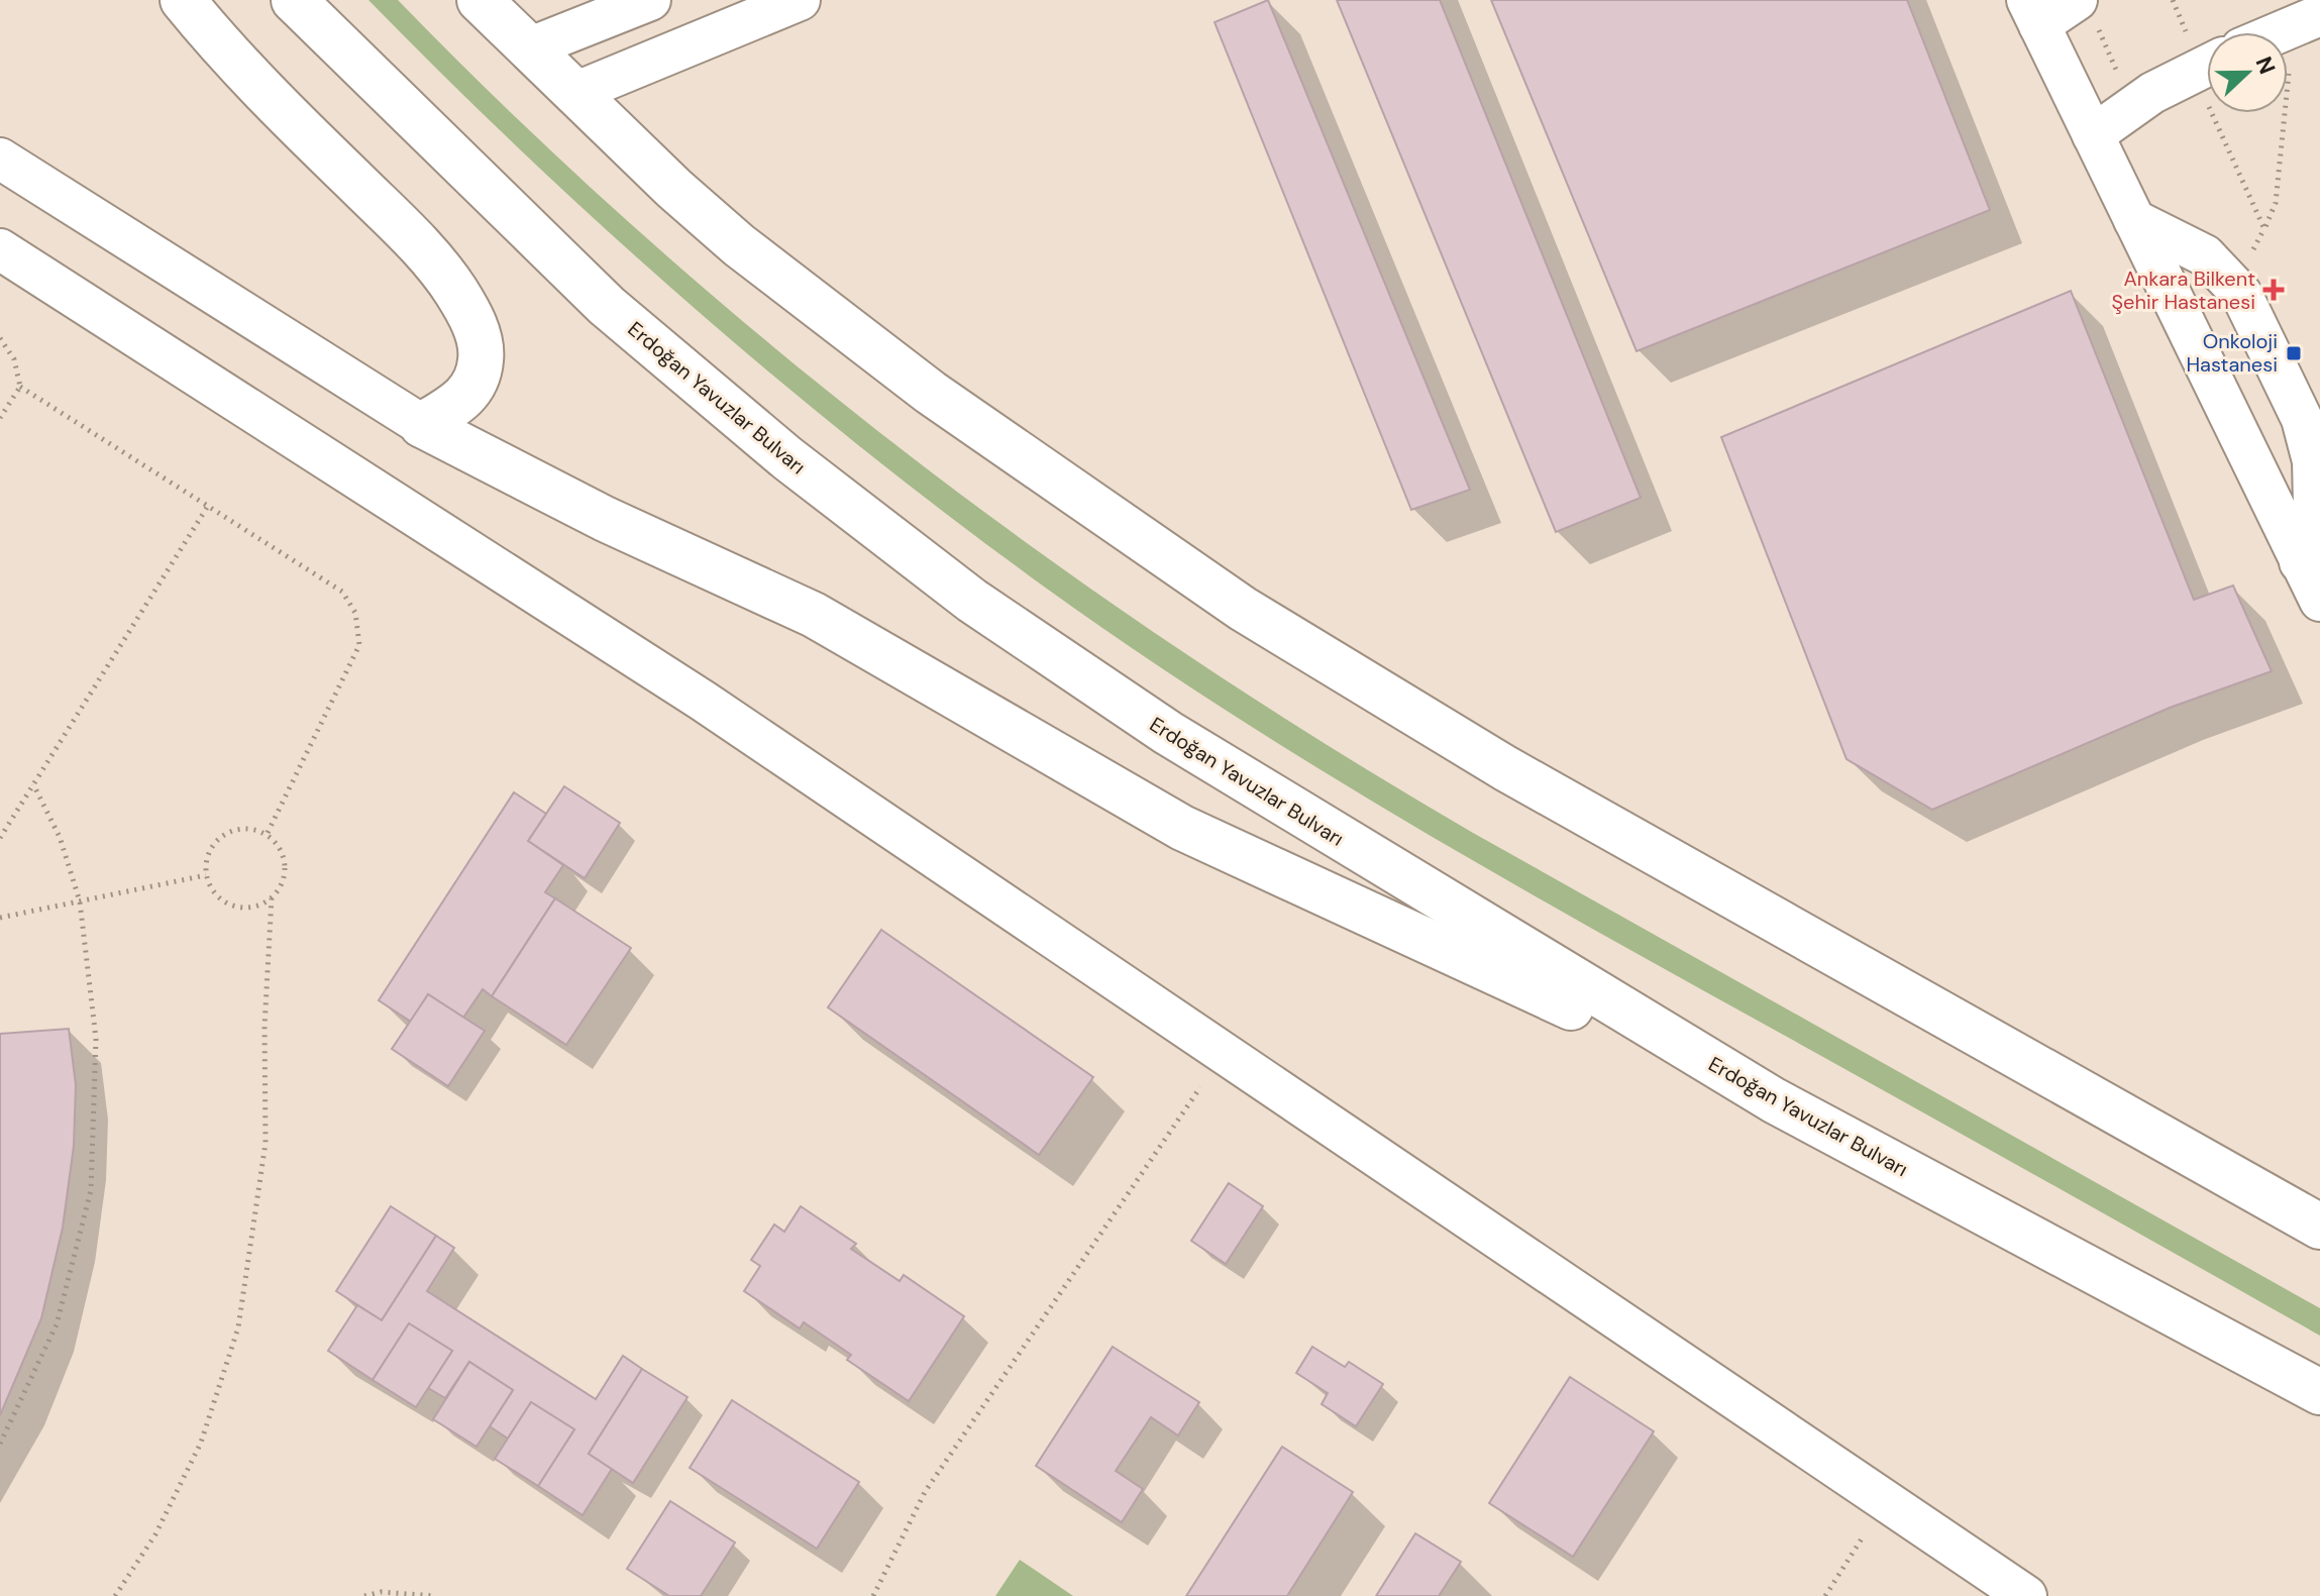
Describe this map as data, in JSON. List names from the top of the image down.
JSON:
{
  "streets": {
    "main road": ["Erdoğan Yavuzlar Bulvarı"]
  },
  "places": {
    "health": ["Ankara Bilkent Şehir Hastanesi"],
    "transit": ["Onkoloji Hastanesi"]
  },
  "north": "right"
}
